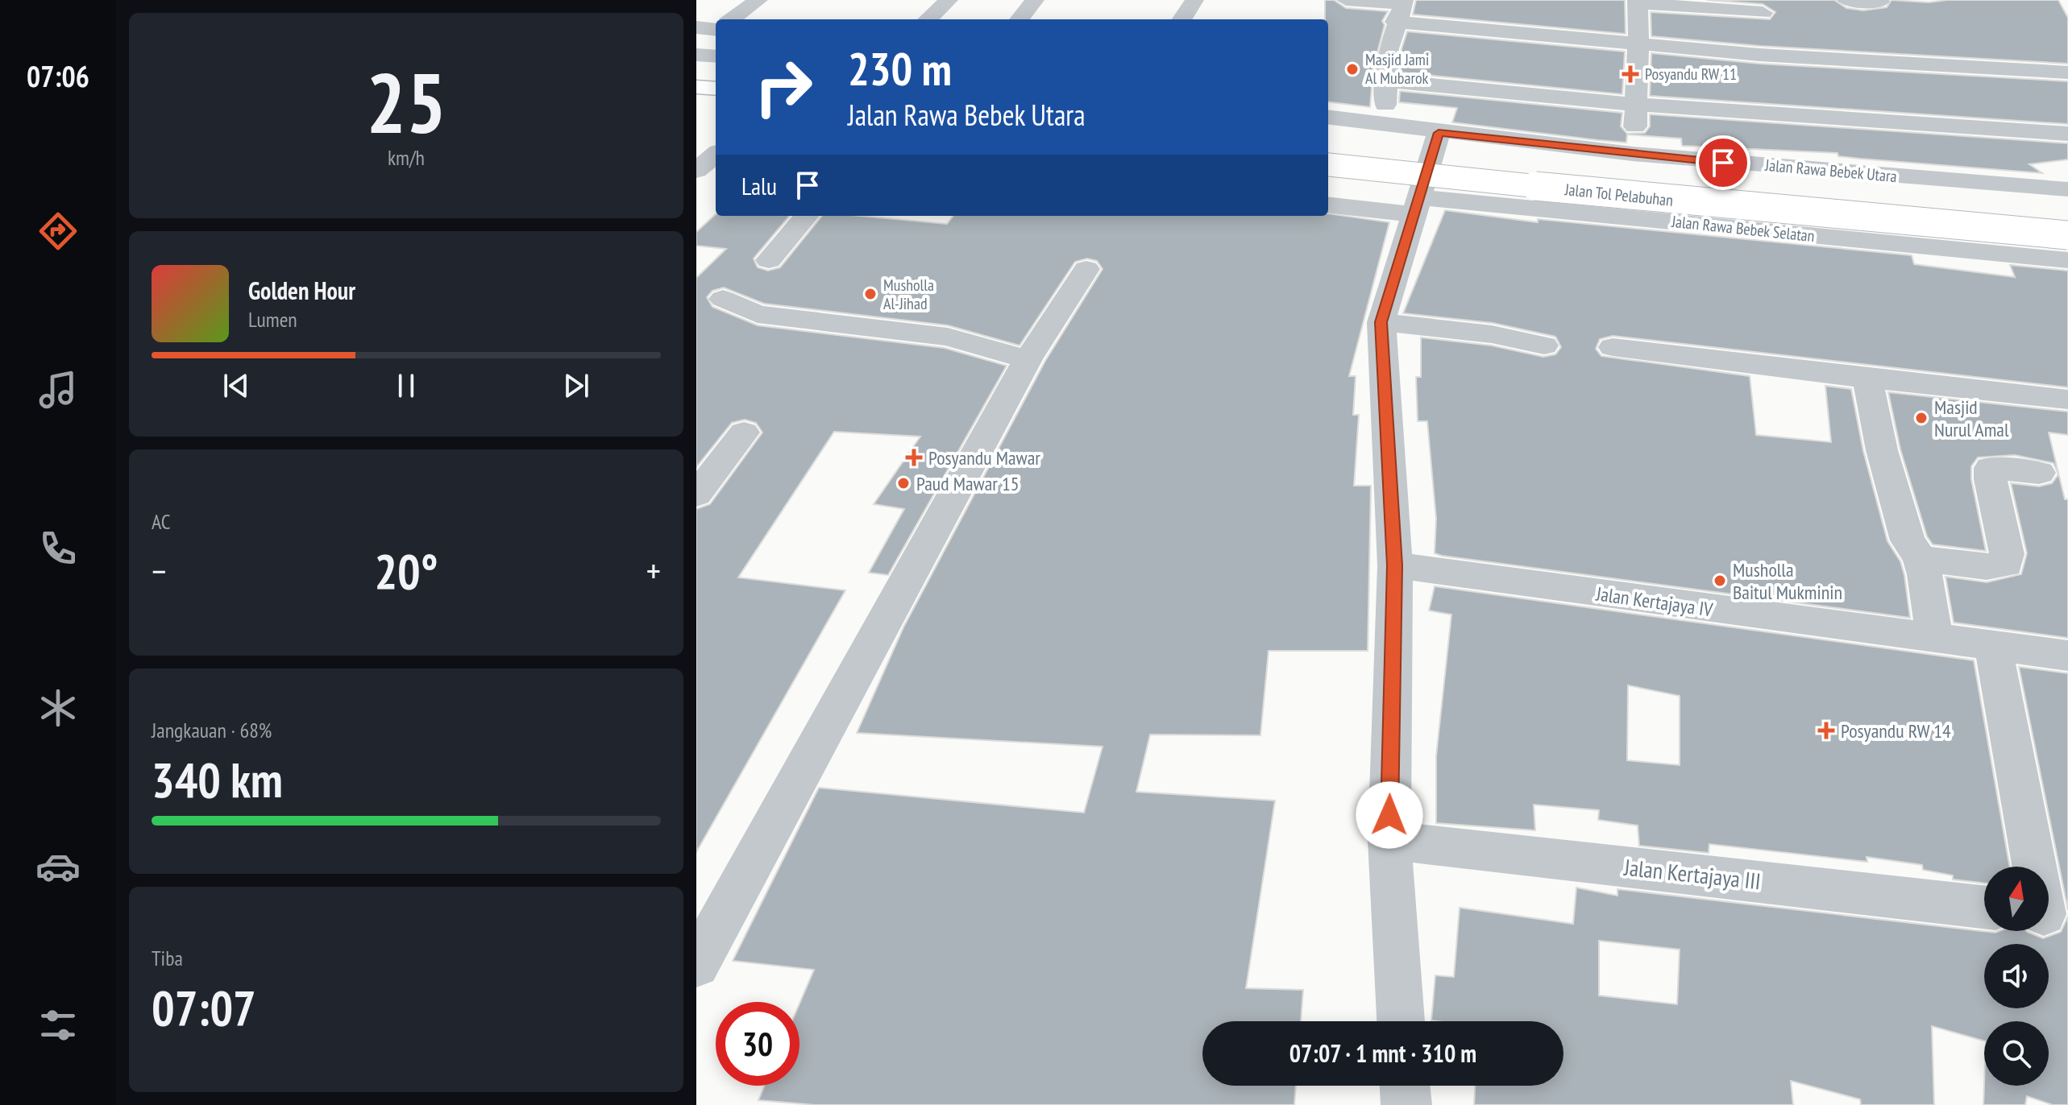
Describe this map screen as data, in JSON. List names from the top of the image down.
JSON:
{
  "streets": {
    "highway": ["Jalan Tol Pelabuhan"],
    "street": [
      "Jalan Rawa Bebek Utara",
      "Jalan Rawa Bebek Selatan",
      "Jalan Kertajaya IV",
      "Jalan Kertajaya III"
    ]
  },
  "places": {
    "other": [
      "Masjid Jami Al Mubarok",
      "Musholla Al-Jihad",
      "Masjid Nurul Amal",
      "Paud Mawar 15",
      "Musholla Baitul Mukminin"
    ],
    "health": ["Posyandu RW 11", "Posyandu Mawar", "Posyandu RW 14"]
  },
  "north": "top",
  "page": {
    "tabs": "07:06",
    "tile": [
      ["25", "km/h"],
      "AC",
      ["Jangkauan · 68%", "340 km"],
      ["Tiba", "07:07"]
    ],
    "turn": ["230 m", "Jalan Rawa Bebek Utara"],
    "then": "Lalu",
    "song": ["Golden Hour", "Lumen"],
    "heat": ["−", "20°", "+"],
    "limit": "30",
    "trip": "07:07 · 1 mnt · 310 m"
  }
}
